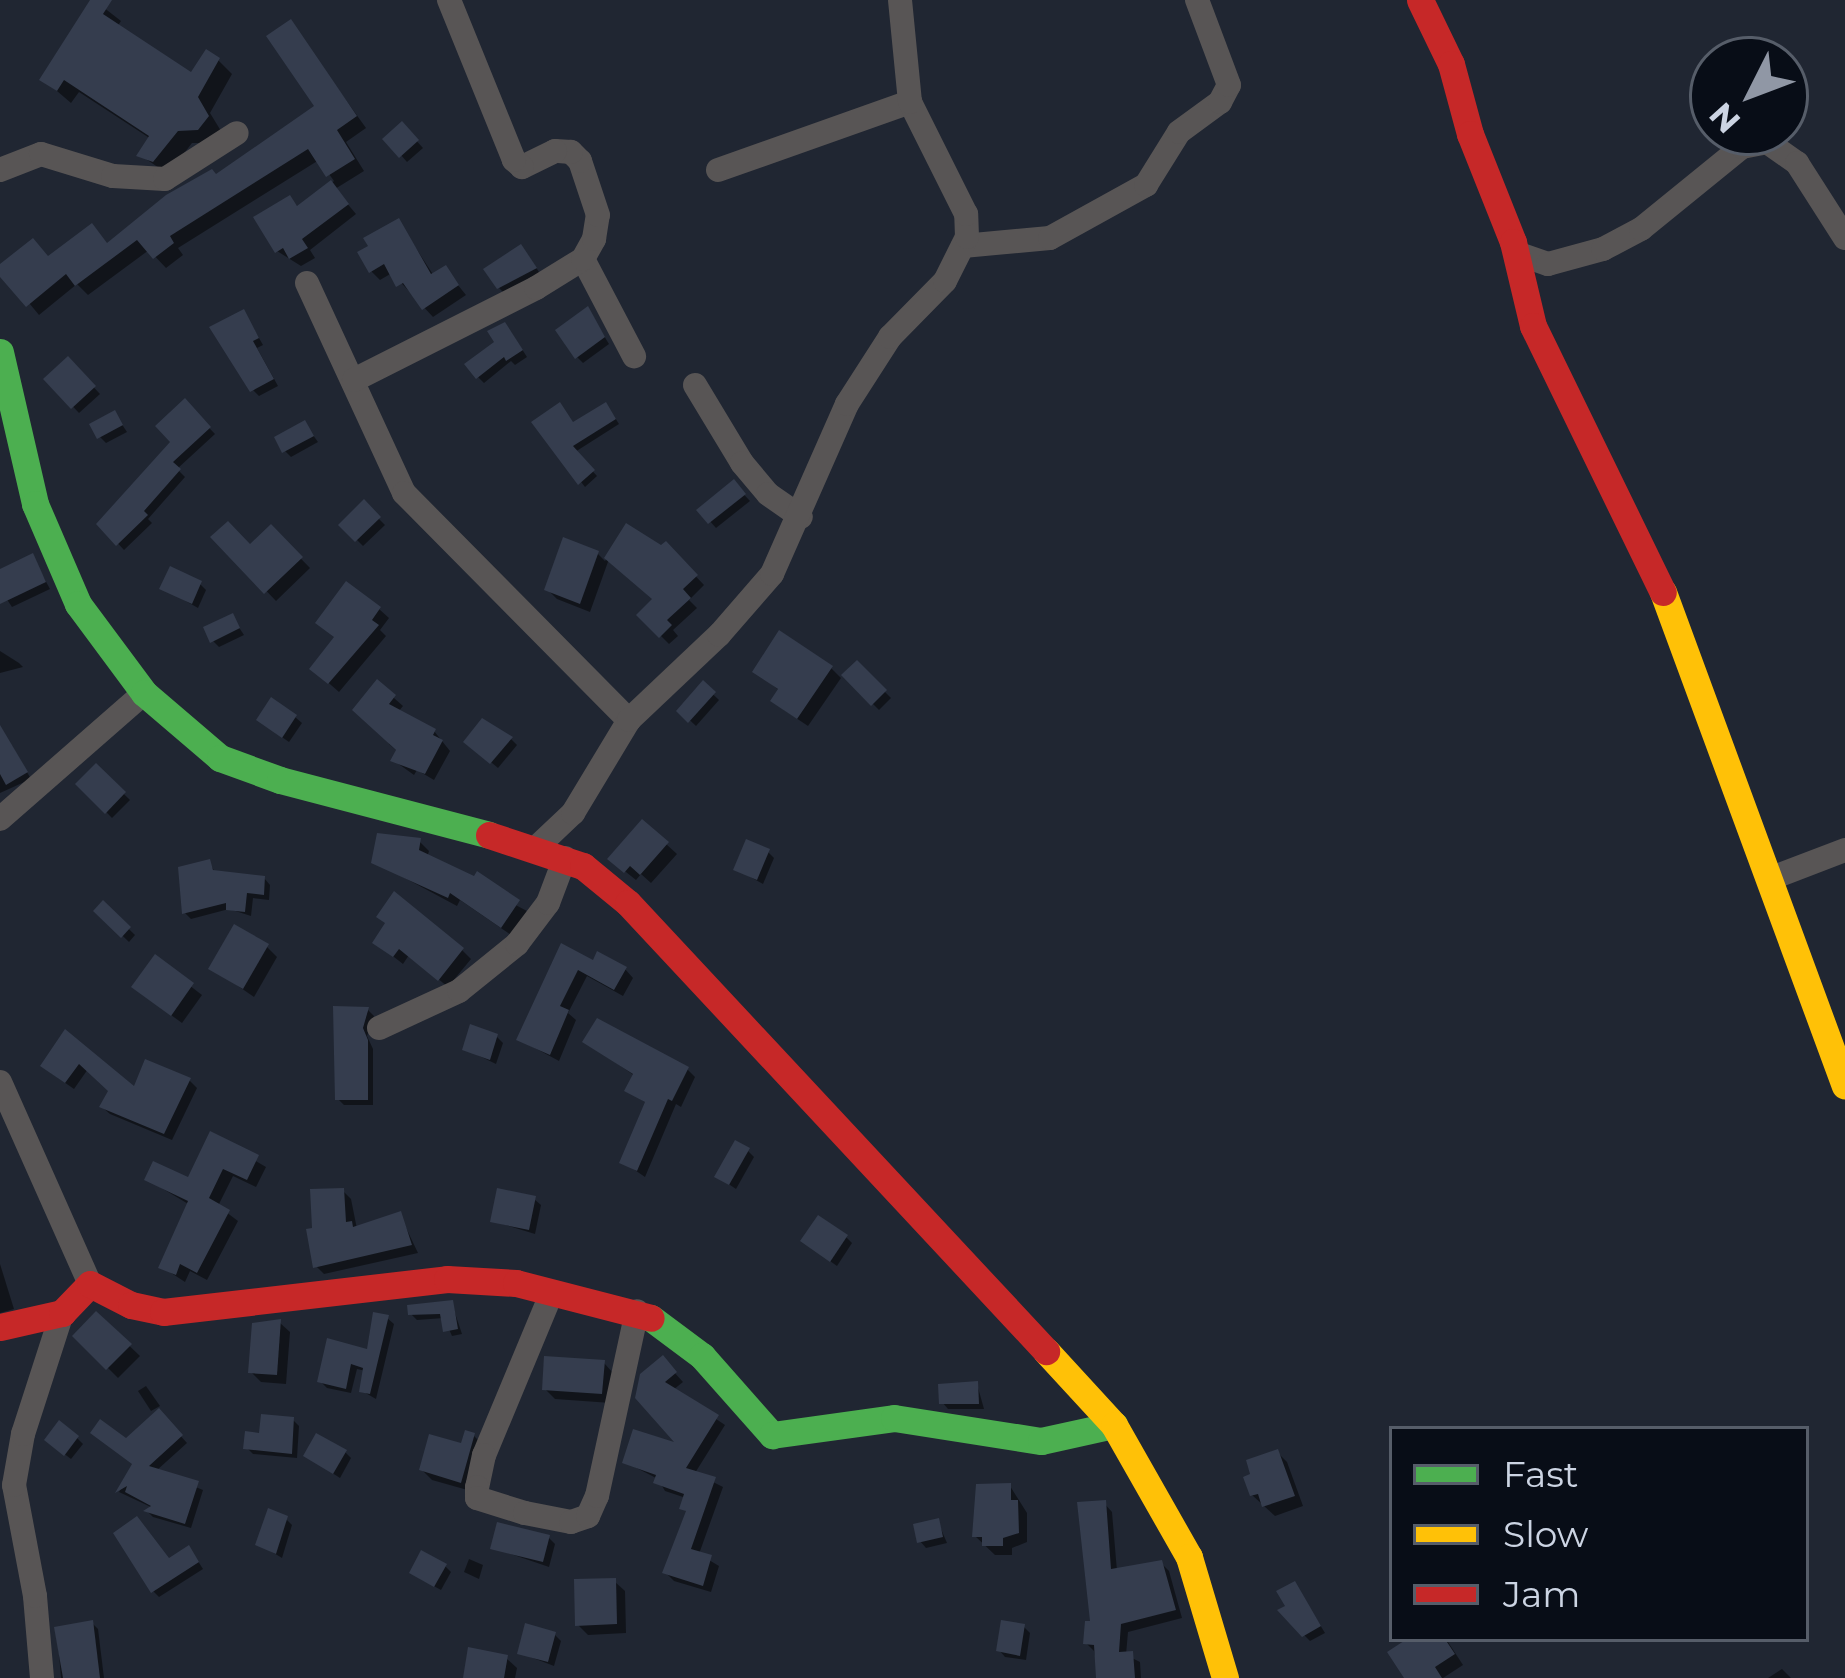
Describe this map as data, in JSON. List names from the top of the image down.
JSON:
{
  "legend": ["Fast", "Slow", "Jam"],
  "north": "bottom left"
}
